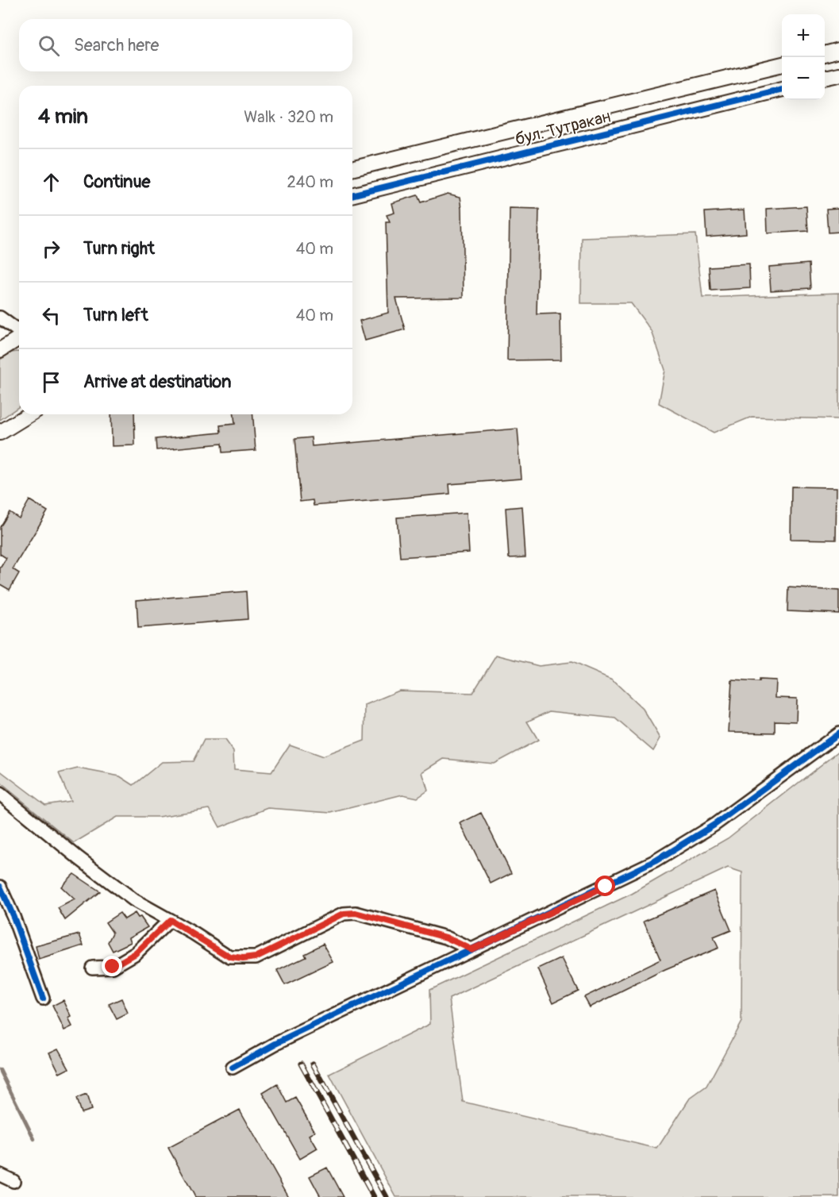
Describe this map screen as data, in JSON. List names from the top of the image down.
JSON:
{
  "streets": {
    "main road": ["бул. Тутракан"]
  },
  "page": {
    "map_buttons": ["+", "−"],
    "search": "Search here",
    "heading": ["4 min", "Walk · 320 m"],
    "list": [
      ["Continue", "240 m"],
      ["Turn right", "40 m"],
      ["Turn left", "40 m"],
      "Arrive at destination"
    ]
  }
}
